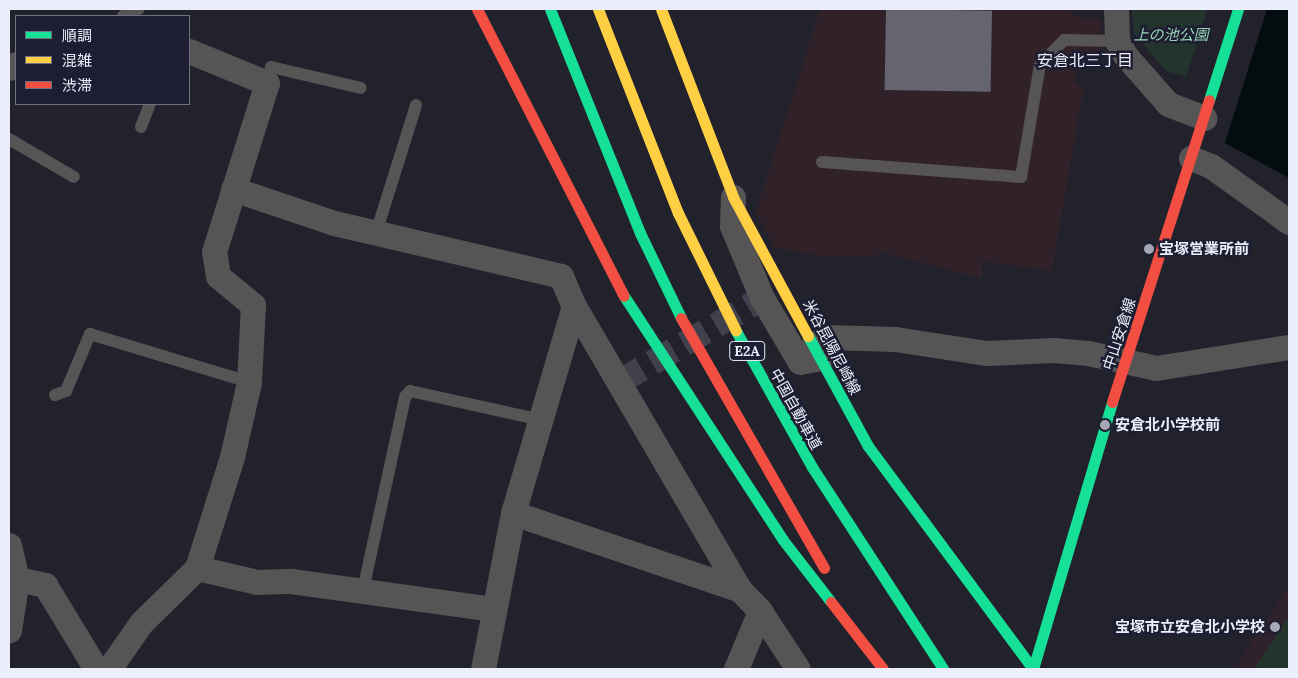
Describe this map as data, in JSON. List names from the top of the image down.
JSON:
{
  "streets": {
    "main road": [
      "中山安倉線",
      "米谷昆陽尼崎線",
      "E2A",
      "中国自動車道"
    ]
  },
  "crossings": [
    ["中山安倉線", "米谷昆陽尼崎線"]
  ],
  "districts": ["安倉北三丁目"],
  "parks": ["上の池公園"],
  "places": ["宝塚営業所前", "安倉北小学校前", "宝塚市立安倉北小学校"],
  "legend": ["順調", "混雑", "渋滞"]
}
